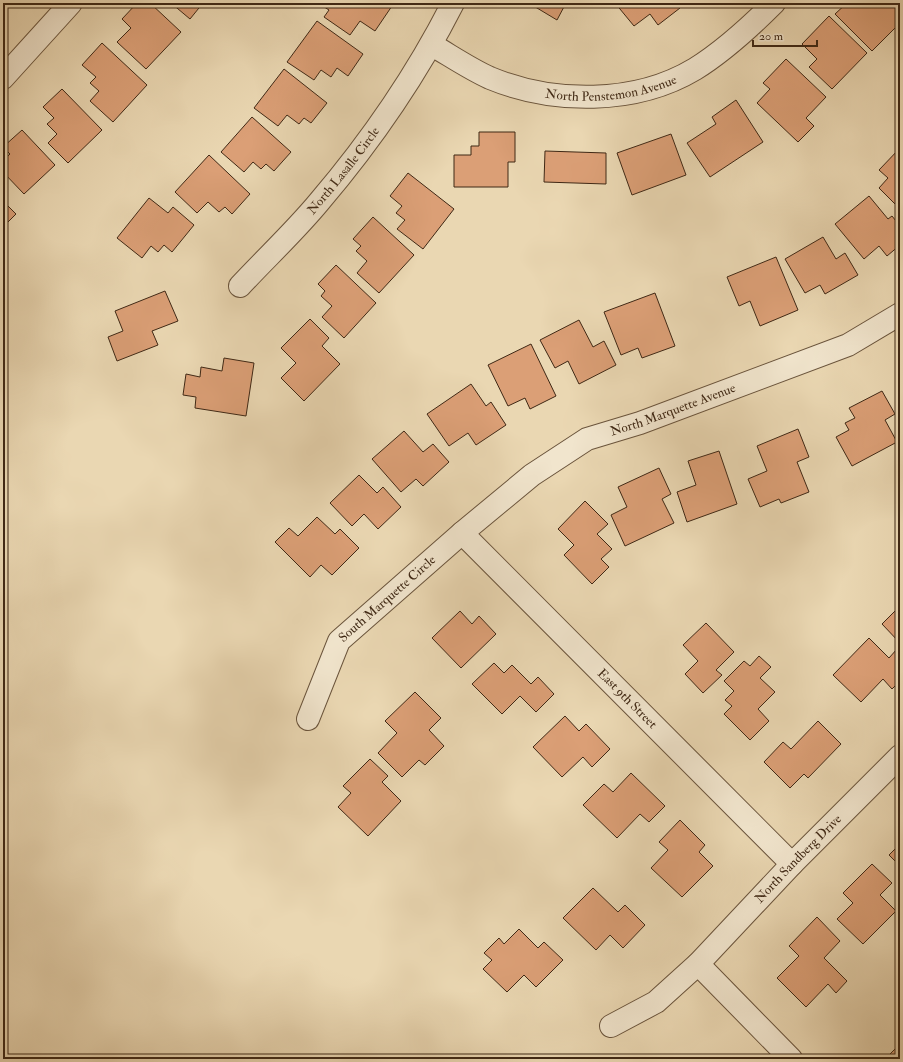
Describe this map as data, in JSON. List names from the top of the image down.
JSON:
{
  "streets": {
    "street": [
      "North Penstemon Avenue",
      "North Lasalle Circle",
      "North Marquette Avenue",
      "South Marquette Circle",
      "East 9th Street",
      "North Sandberg Drive"
    ]
  },
  "crossings": [
    ["North Penstemon Avenue", "North Lasalle Circle"],
    ["North Marquette Avenue", "South Marquette Circle"],
    ["North Marquette Avenue", "East 9th Street"],
    ["South Marquette Circle", "East 9th Street"],
    ["East 9th Street", "North Sandberg Drive"]
  ],
  "scale_bar": "20 m"
}
